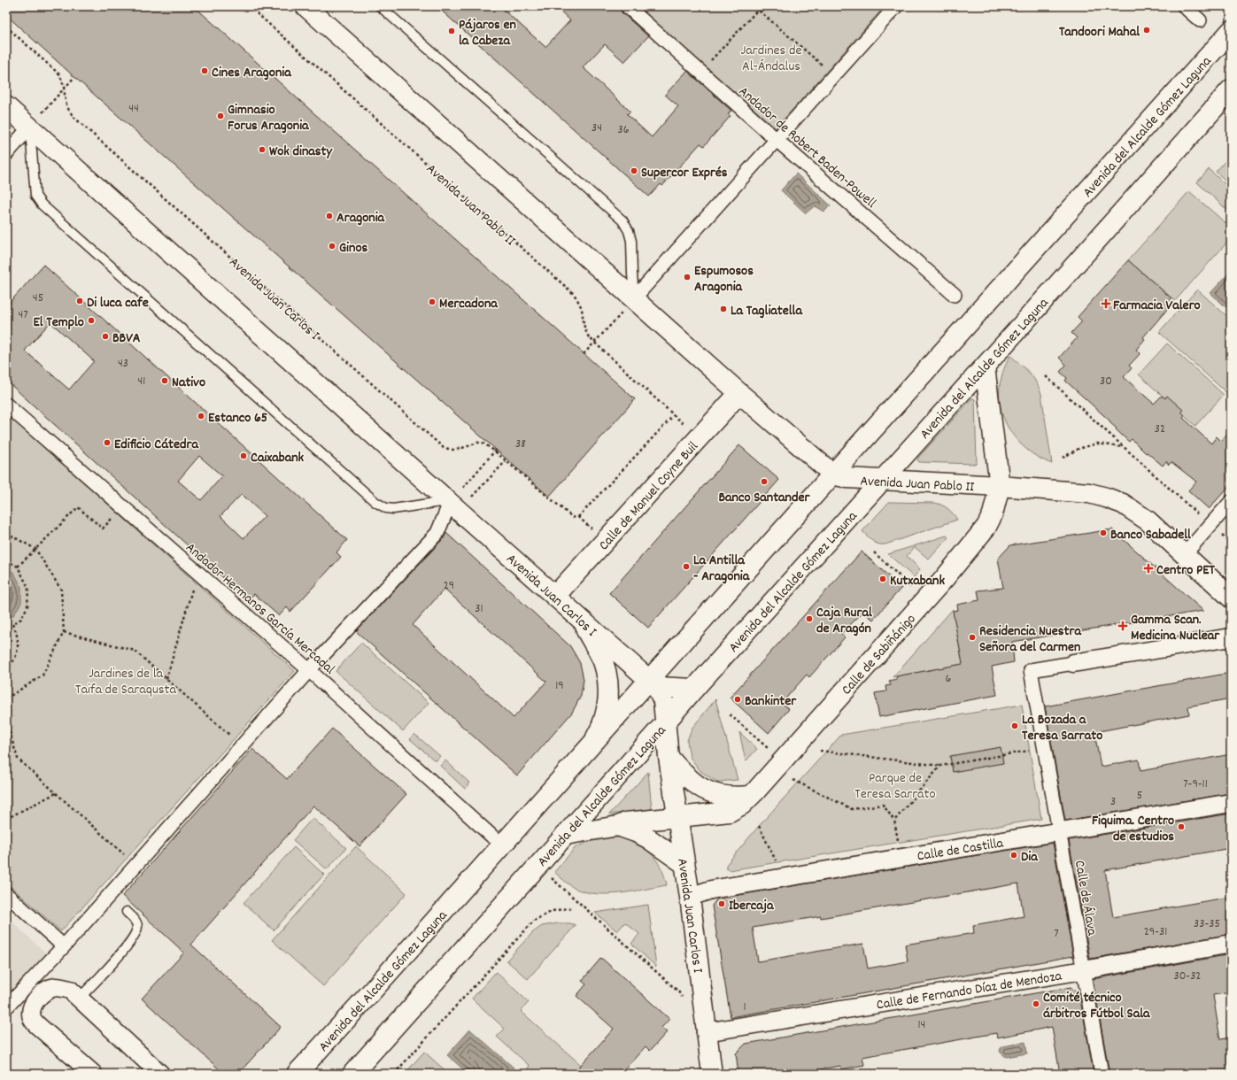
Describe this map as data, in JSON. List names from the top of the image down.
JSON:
{
  "streets": {
    "street": [
      "Avenida del Alcalde Gómez Laguna",
      "Andador de Robert Baden-Powell",
      "Avenida Juan Pablo II",
      "Avenida Juan Carlos I",
      "Calle de Manuel Coyne Buil",
      "Andador Hermanos García Mercadal",
      "Calle de Sabiñánigo",
      "Calle de Castilla",
      "Calle de Álava",
      "Calle de Fernando Díaz de Mendoza"
    ]
  },
  "crossings": [
    ["Avenida del Alcalde Gómez Laguna", "Avenida Juan Pablo II"],
    ["Avenida del Alcalde Gómez Laguna", "Avenida Juan Carlos I"],
    ["Avenida del Alcalde Gómez Laguna", "Calle de Sabiñánigo"],
    ["Avenida Juan Pablo II", "Avenida Juan Carlos I"],
    ["Avenida Juan Pablo II", "Calle de Manuel Coyne Buil"],
    ["Avenida Juan Pablo II", "Calle de Sabiñánigo"],
    ["Avenida Juan Carlos I", "Calle de Manuel Coyne Buil"],
    ["Avenida Juan Carlos I", "Calle de Sabiñánigo"],
    ["Avenida Juan Carlos I", "Calle de Castilla"],
    ["Avenida Juan Carlos I", "Calle de Fernando Díaz de Mendoza"]
  ],
  "parks": ["Jardines de Al-Ándalus", "Jardines de la Taifa de Saraqusta", "Parque de Teresa Sarrato"],
  "places": {
    "other": [
      "Tandoori Mahal",
      "Pájaros en la Cabeza",
      "Cines Aragonia",
      "Gimnasio Forus Aragonia",
      "Wok dinasty",
      "Supercor Exprés",
      "Aragonia",
      "Ginos",
      "Espumosos Aragonia",
      "Di luca cafe",
      "Mercadona",
      "La Tagliatella",
      "El Templo",
      "BBVA",
      "Nativo",
      "Estanco 65",
      "Edificio Cátedra",
      "Caixabank",
      "Banco Santander",
      "Banco Sabadell",
      "La Antilla - Aragonia",
      "Kutxabank",
      "Caja Rural de Aragón",
      "Residencia Nuestra Señora del Carmen",
      "Bankinter",
      "La Bozada a Teresa Sarrato",
      "Fiquima. Centro de estudios",
      "Dia",
      "Ibercaja",
      "Comité técnico árbitros Fútbol Sala"
    ],
    "health": ["Farmacia Valero", "Centro PET", "Gamma Scan. Medicina Nuclear"]
  },
  "house_numbers": [
    "44",
    "34",
    "36",
    "45",
    "47",
    "43",
    "41",
    "30",
    "32",
    "38",
    "29",
    "31",
    "6",
    "19",
    "7-9-11",
    "5",
    "3",
    "33-35",
    "29-31",
    "7",
    "30-32",
    "1",
    "14"
  ]
}
